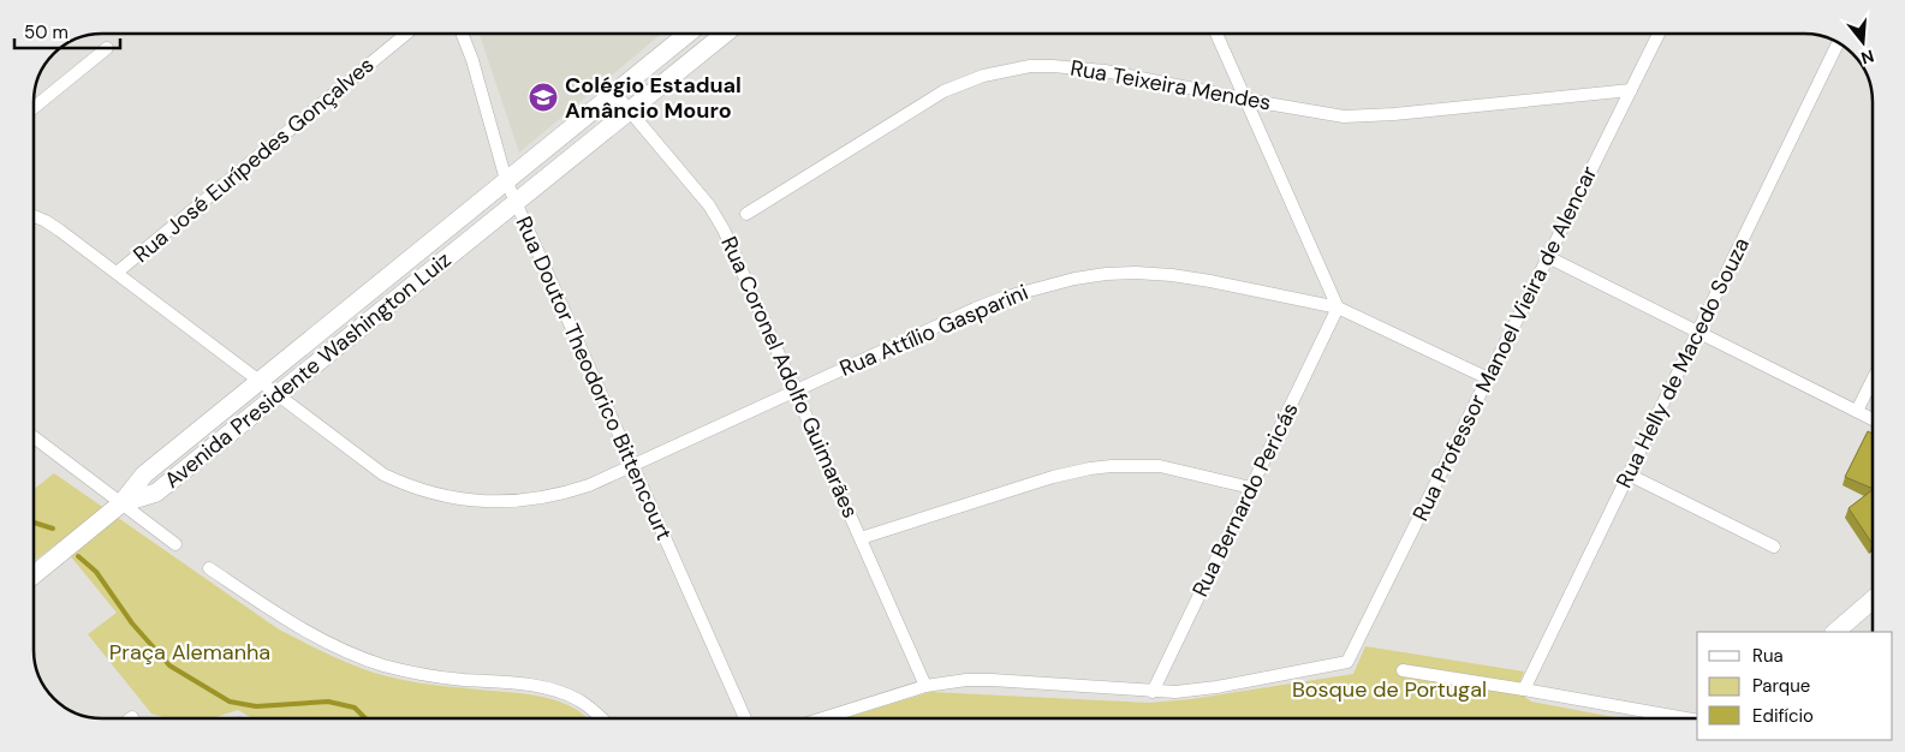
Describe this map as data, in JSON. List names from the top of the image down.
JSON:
{
  "streets": {
    "street": [
      "Rua Teixeira Mendes",
      "Rua José Eurípedes Gonçalves",
      "Rua Attílio Gasparini",
      "Rua Professor Manoel Vieira de Alencar",
      "Rua Helly de Macedo Souza",
      "Avenida Presidente Washington Luiz",
      "Rua Coronel Adolfo Guimarães",
      "Rua Doutor Theodorico Bittencourt",
      "Rua Bernardo Pericás"
    ]
  },
  "crossings": [
    ["Rua Teixeira Mendes", "Rua Professor Manoel Vieira de Alencar"],
    ["Rua José Eurípedes Gonçalves", "Rua Attílio Gasparini"],
    ["Rua Attílio Gasparini", "Rua Professor Manoel Vieira de Alencar"],
    ["Rua Attílio Gasparini", "Avenida Presidente Washington Luiz"],
    ["Rua Attílio Gasparini", "Rua Coronel Adolfo Guimarães"],
    ["Rua Attílio Gasparini", "Rua Doutor Theodorico Bittencourt"],
    ["Rua Attílio Gasparini", "Rua Bernardo Pericás"],
    ["Rua Professor Manoel Vieira de Alencar", "Rua Bernardo Pericás"],
    ["Avenida Presidente Washington Luiz", "Rua Coronel Adolfo Guimarães"],
    ["Avenida Presidente Washington Luiz", "Rua Doutor Theodorico Bittencourt"]
  ],
  "parks": ["Praça Alemanha", "Bosque de Portugal"],
  "places": {
    "school or university": ["Colégio Estadual Amâncio Mouro"]
  },
  "legend": ["Rua", "Parque", "Edifício"],
  "scale_bar": "50 m",
  "north": "bottom"
}
